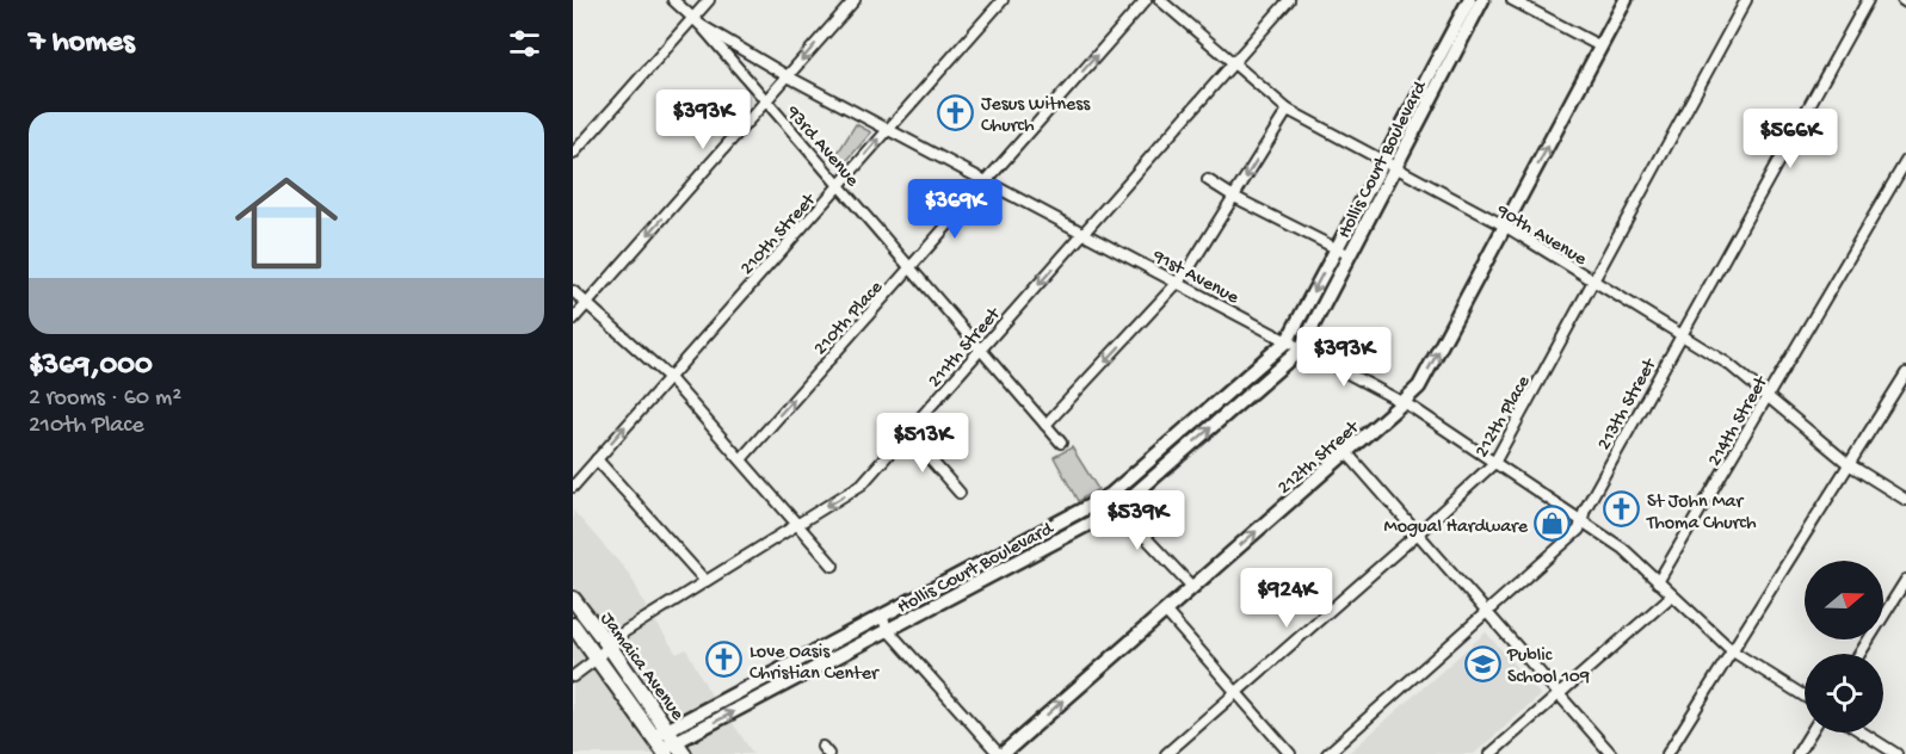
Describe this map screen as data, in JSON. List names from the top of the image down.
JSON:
{
  "streets": {
    "main road": ["Hollis Court Boulevard", "212th Street", "Jamaica Avenue"],
    "street": [
      "93rd Avenue",
      "210th Street",
      "90th Avenue",
      "91st Avenue",
      "210th Place",
      "211th Street",
      "213th Street",
      "212th Place",
      "214th Street"
    ]
  },
  "crossings": [
    ["93rd Avenue", "210th Street"],
    ["93rd Avenue", "91st Avenue"],
    ["93rd Avenue", "210th Place"],
    ["93rd Avenue", "211th Street"],
    ["Hollis Court Boulevard", "90th Avenue"],
    ["Hollis Court Boulevard", "91st Avenue"],
    ["Hollis Court Boulevard", "Jamaica Avenue"],
    ["210th Street", "91st Avenue"],
    ["90th Avenue", "211th Street"],
    ["90th Avenue", "213th Street"],
    ["90th Avenue", "212th Place"],
    ["90th Avenue", "214th Street"],
    ["90th Avenue", "212th Street"],
    ["91st Avenue", "210th Place"],
    ["91st Avenue", "211th Street"],
    ["91st Avenue", "213th Street"],
    ["91st Avenue", "212th Place"],
    ["91st Avenue", "214th Street"],
    ["91st Avenue", "212th Street"],
    ["211th Street", "Jamaica Avenue"]
  ],
  "one_way": ["210th Place", "212th Street"],
  "places": {
    "church": ["Jesus Witness Church", "St John Mar Thoma Church", "Love Oasis Christian Center"],
    "shop": ["Mogual Hardware"],
    "school or university": ["Public School 109"]
  },
  "north": "right",
  "page": {
    "heading": "7 homes",
    "list": [
      {
        "name": "$369,000",
        "note": "2 rooms · 60 m² · 210th Place"
      }
    ],
    "price": [
      "$393K",
      "$566K",
      "$369K",
      "$393K",
      "$513K",
      "$539K",
      "$924K"
    ]
  }
}
